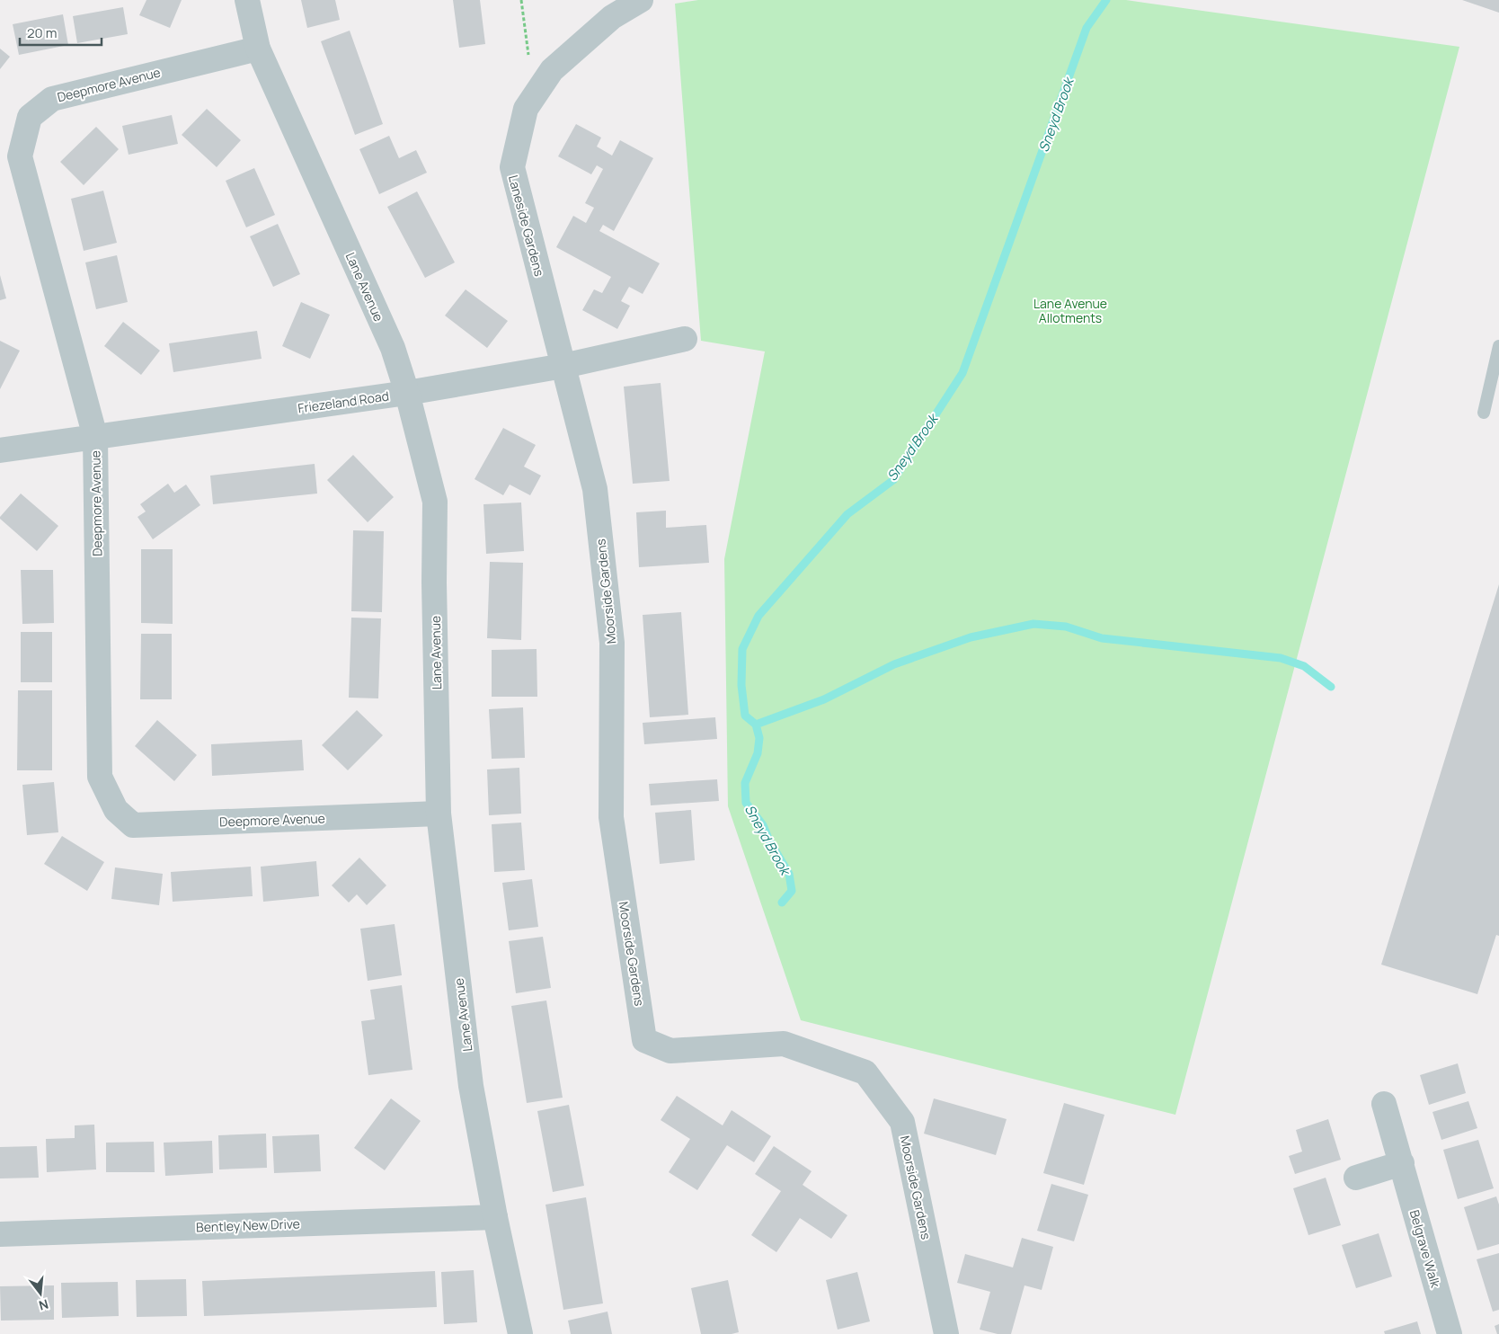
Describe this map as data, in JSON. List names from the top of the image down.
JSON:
{
  "streets": {
    "street": [
      "Deepmore Avenue",
      "Laneside Gardens",
      "Lane Avenue",
      "Friezeland Road",
      "Moorside Gardens",
      "Bentley New Drive",
      "Belgrave Walk"
    ]
  },
  "crossings": [
    ["Deepmore Avenue", "Lane Avenue"],
    ["Deepmore Avenue", "Friezeland Road"],
    ["Laneside Gardens", "Friezeland Road"],
    ["Laneside Gardens", "Moorside Gardens"],
    ["Lane Avenue", "Friezeland Road"],
    ["Lane Avenue", "Bentley New Drive"],
    ["Friezeland Road", "Moorside Gardens"]
  ],
  "water": ["Sneyd Brook"],
  "parks": ["Lane Avenue Allotments"],
  "scale_bar": "20 m",
  "north": "bottom"
}
